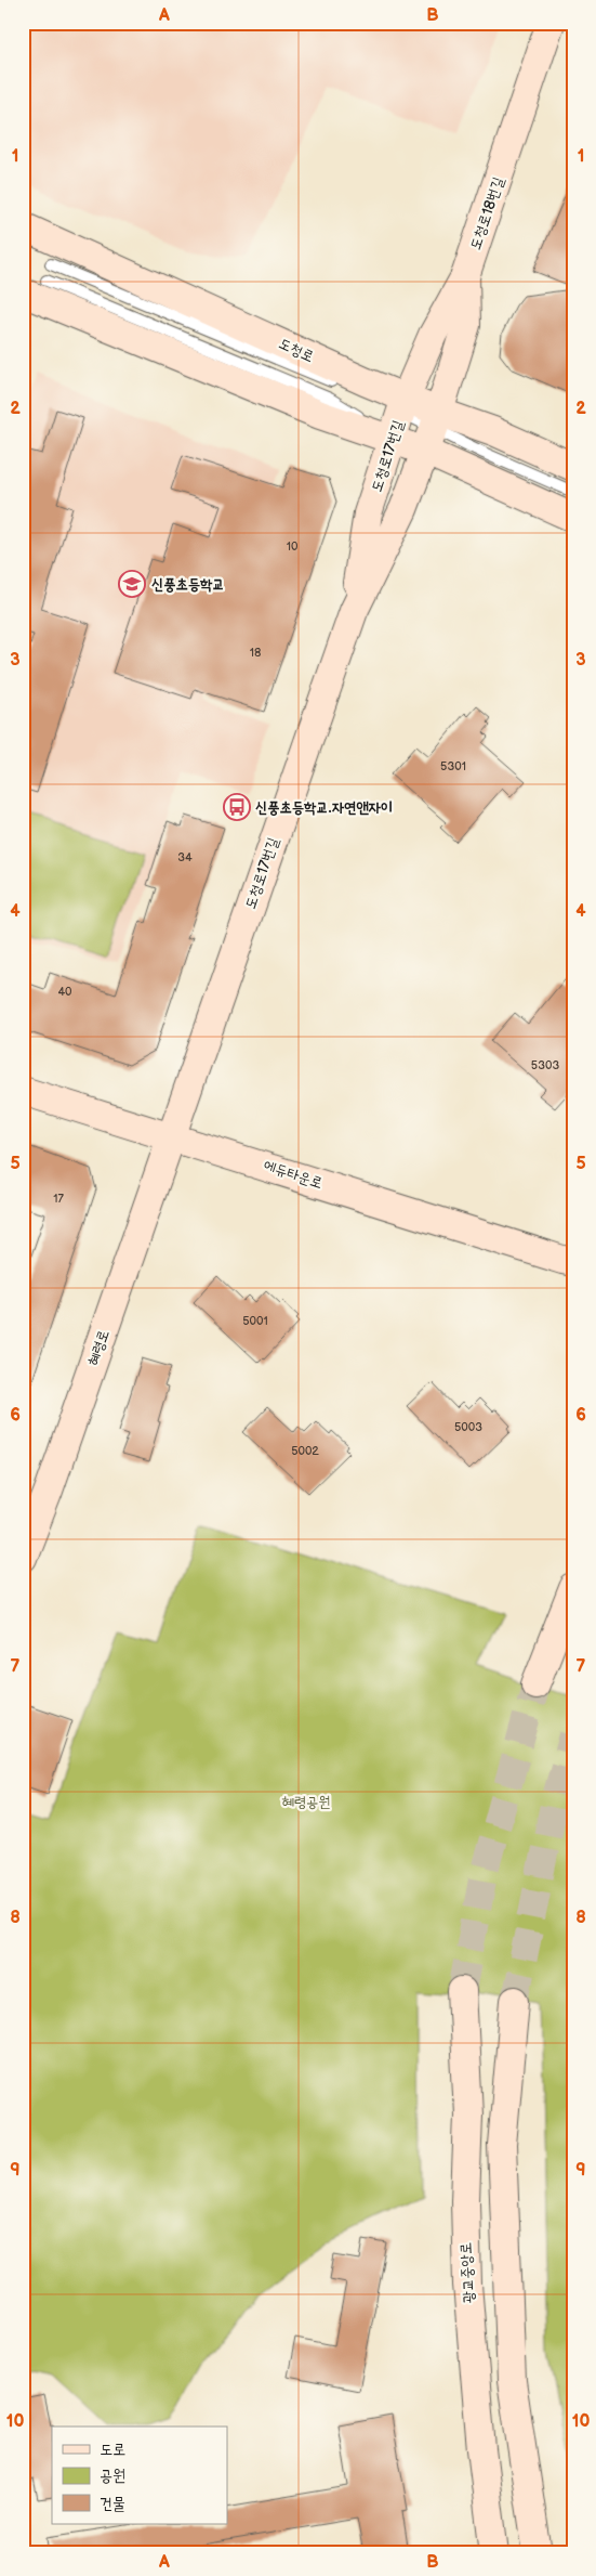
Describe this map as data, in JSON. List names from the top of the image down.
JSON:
{
  "streets": {
    "street": [
      "도청로18번길",
      "도청로",
      "도청로17번길",
      "에듀타운로",
      "혜령로",
      "광교중앙로"
    ]
  },
  "crossings": [
    ["도청로18번길", "도청로"],
    ["도청로18번길", "도청로17번길"],
    ["도청로", "도청로17번길"],
    ["도청로17번길", "에듀타운로"],
    ["도청로17번길", "혜령로"],
    ["에듀타운로", "혜령로"]
  ],
  "parks": ["혜령공원"],
  "places": {
    "school or university": ["신풍초등학교"],
    "bus stop": ["신풍초등학교.자연앤자이"]
  },
  "house_numbers": [
    "10",
    "18",
    "5301",
    "34",
    "40",
    "5303",
    "17",
    "5001",
    "5003",
    "5002"
  ],
  "legend": ["도로", "공원", "건물"],
  "grid": {
    "columns": ["A", "B"],
    "rows": [
      "1",
      "2",
      "3",
      "4",
      "5",
      "6",
      "7",
      "8",
      "9",
      "10"
    ]
  }
}
